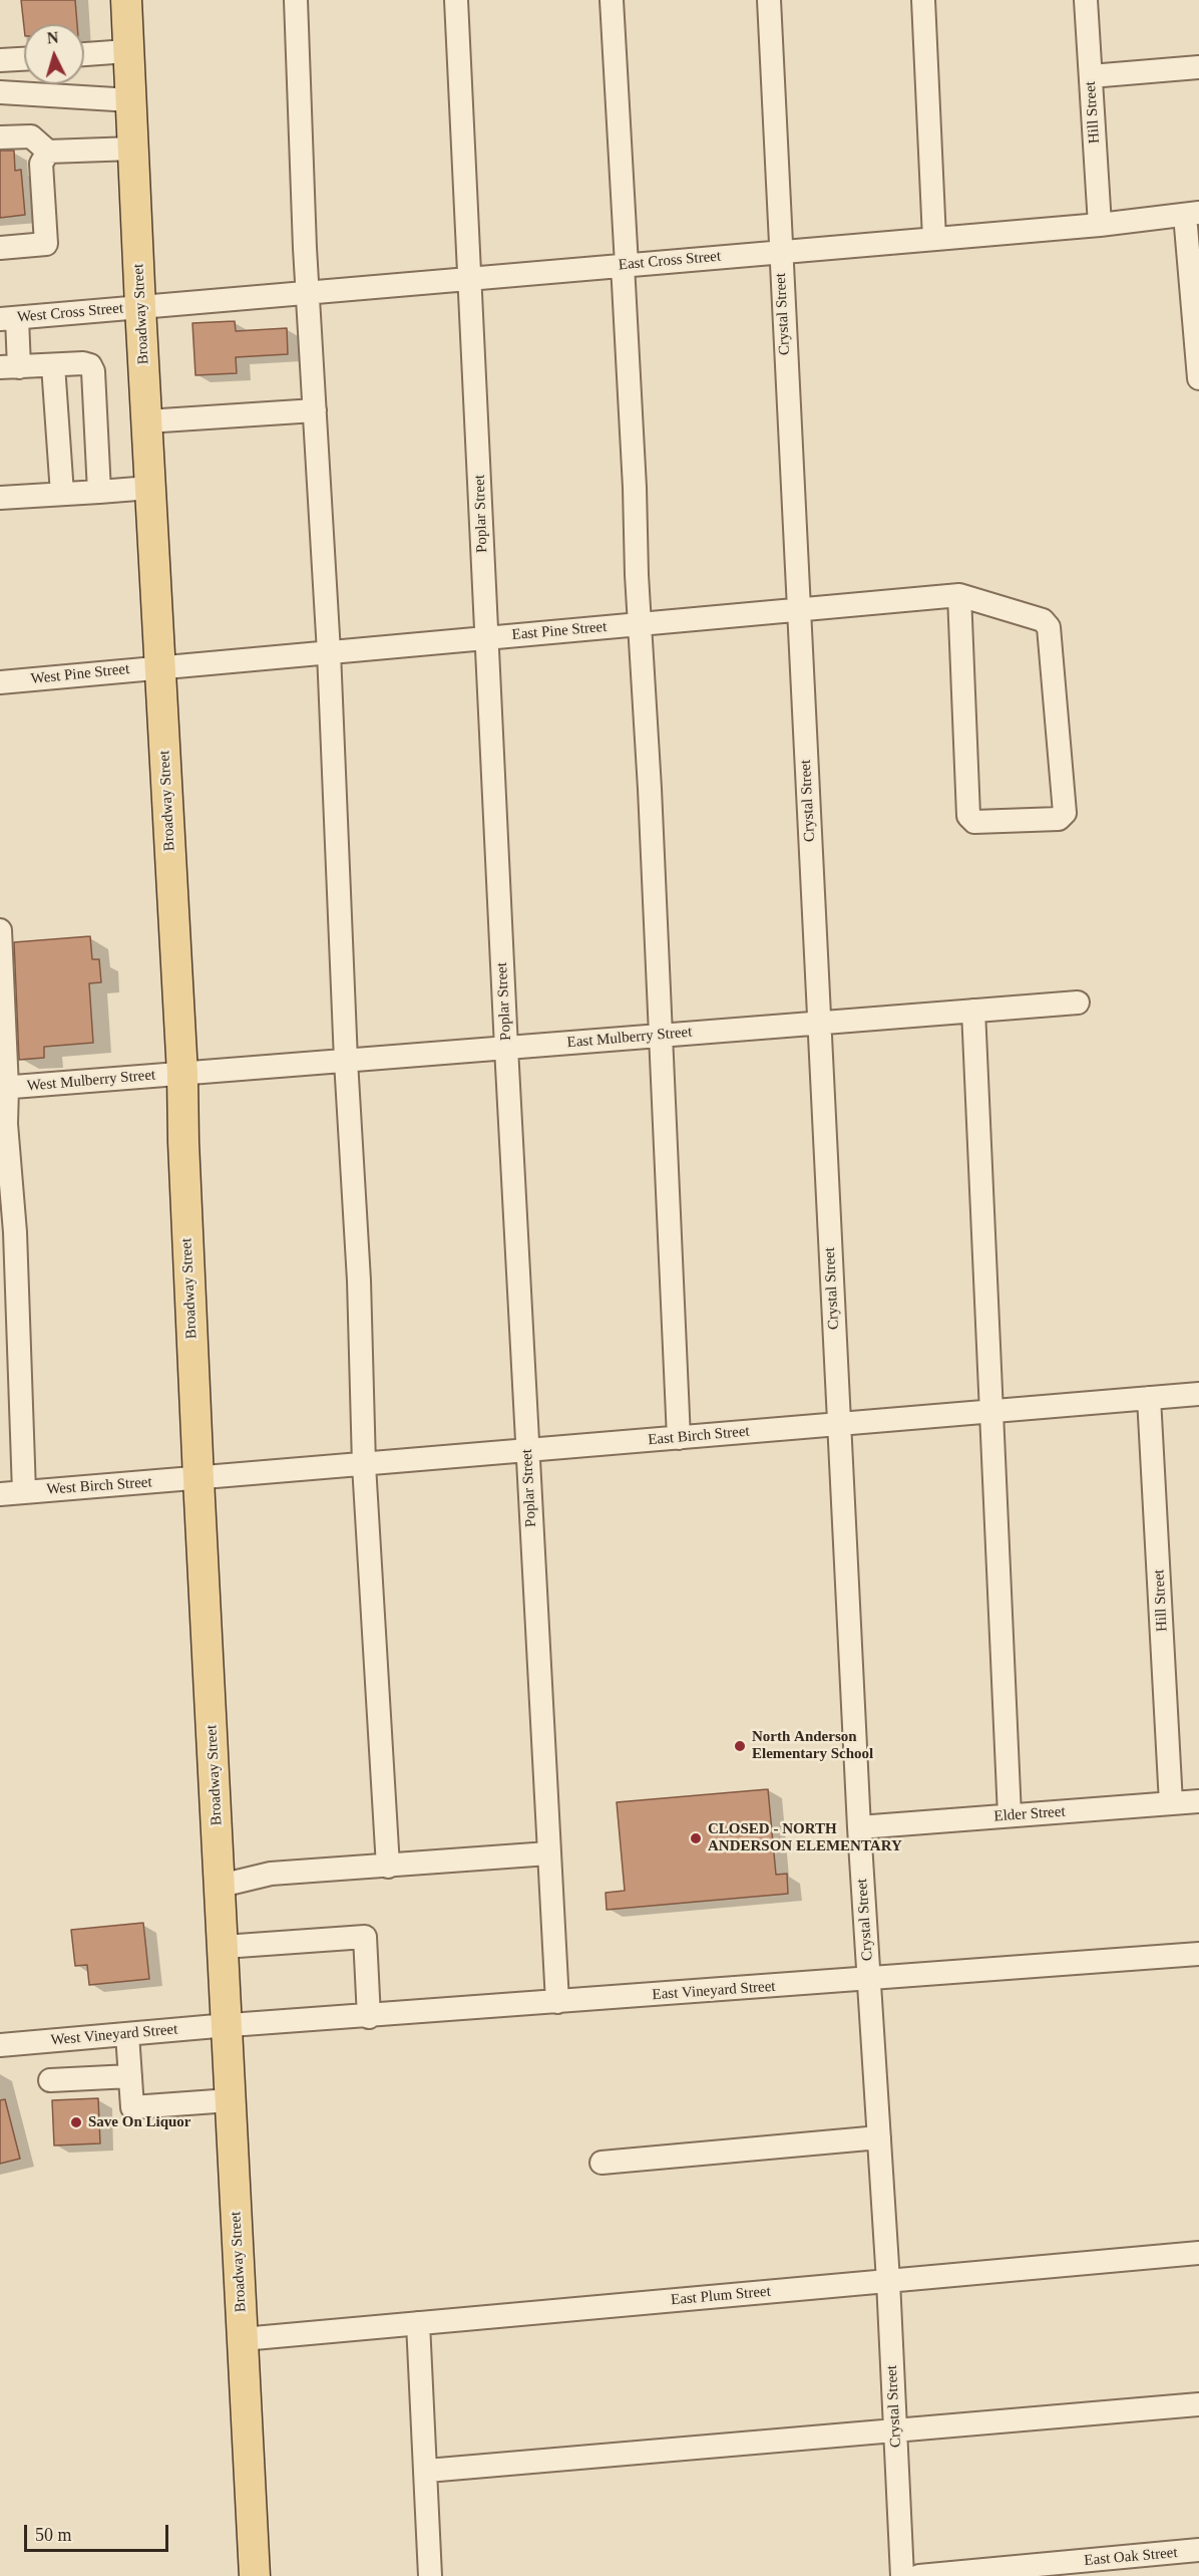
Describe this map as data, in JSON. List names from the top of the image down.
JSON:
{
  "streets": {
    "main road": ["Broadway Street"],
    "street": [
      "Hill Street",
      "East Cross Street",
      "West Cross Street",
      "Crystal Street",
      "Poplar Street",
      "East Pine Street",
      "West Pine Street",
      "East Mulberry Street",
      "West Mulberry Street",
      "East Birch Street",
      "West Birch Street",
      "Elder Street",
      "East Vineyard Street",
      "West Vineyard Street",
      "East Plum Street",
      "East Oak Street"
    ]
  },
  "crossings": [
    ["Hill Street", "East Cross Street"],
    ["Hill Street", "East Birch Street"],
    ["Hill Street", "Elder Street"],
    ["East Cross Street", "West Cross Street"],
    ["East Cross Street", "Broadway Street"],
    ["East Cross Street", "Crystal Street"],
    ["East Cross Street", "Poplar Street"],
    ["West Cross Street", "Broadway Street"],
    ["Broadway Street", "East Pine Street"],
    ["Broadway Street", "West Pine Street"],
    ["Broadway Street", "East Mulberry Street"],
    ["Broadway Street", "West Mulberry Street"],
    ["Broadway Street", "East Birch Street"],
    ["Broadway Street", "West Birch Street"],
    ["Broadway Street", "East Vineyard Street"],
    ["Broadway Street", "West Vineyard Street"],
    ["Broadway Street", "East Plum Street"],
    ["Crystal Street", "East Pine Street"],
    ["Crystal Street", "East Mulberry Street"],
    ["Crystal Street", "East Birch Street"],
    ["Crystal Street", "Elder Street"],
    ["Crystal Street", "East Vineyard Street"],
    ["Crystal Street", "East Plum Street"],
    ["Poplar Street", "East Pine Street"],
    ["Poplar Street", "East Mulberry Street"],
    ["Poplar Street", "East Birch Street"],
    ["Poplar Street", "East Vineyard Street"],
    ["East Pine Street", "West Pine Street"],
    ["East Mulberry Street", "West Mulberry Street"],
    ["East Birch Street", "West Birch Street"],
    ["East Vineyard Street", "West Vineyard Street"]
  ],
  "places": ["North Anderson Elementary School", "CLOSED - NORTH ANDERSON ELEMENTARY", "Save On Liquor"],
  "scale_bar": "50 m",
  "north": "top"
}
